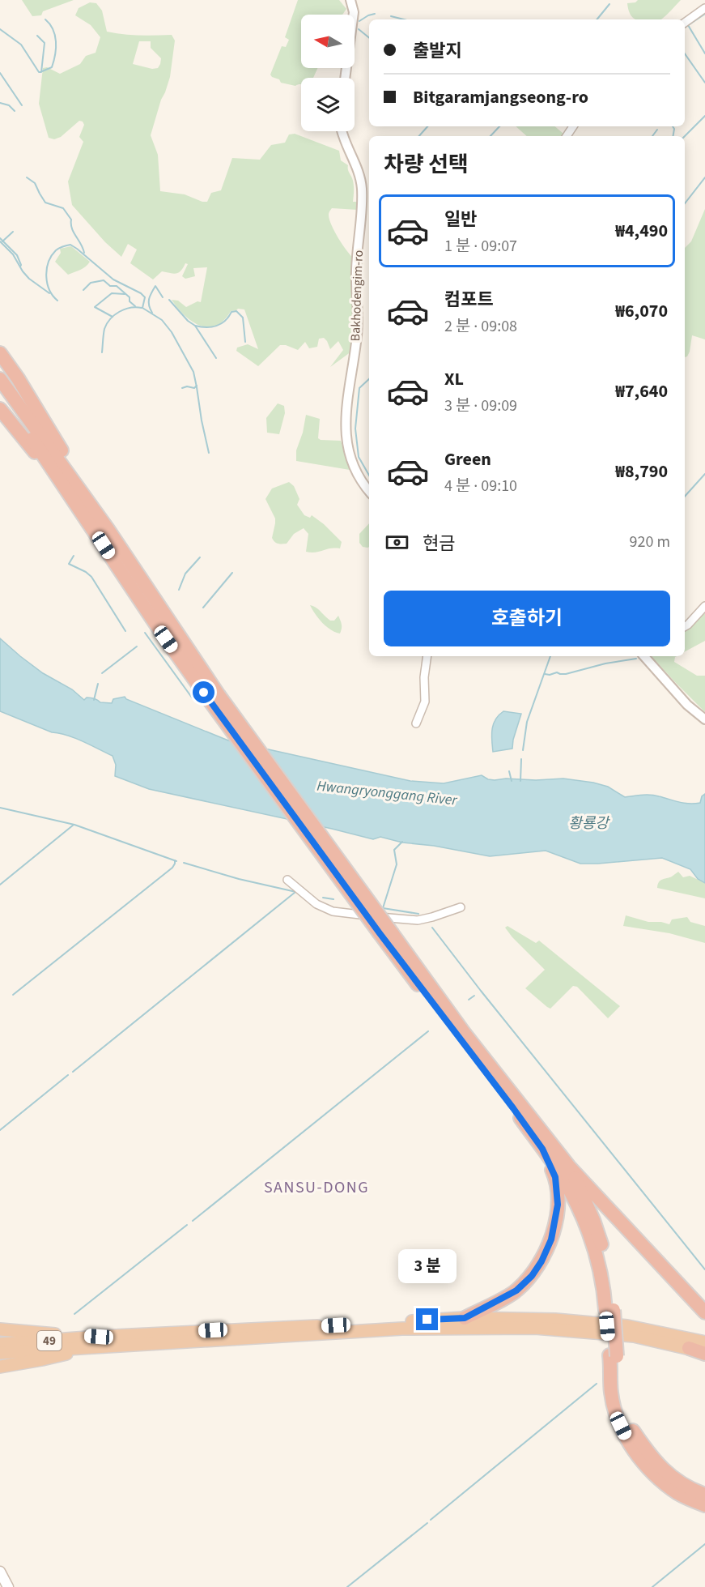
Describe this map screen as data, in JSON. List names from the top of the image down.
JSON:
{
  "streets": {
    "highway": ["49"],
    "street": ["Bakhodengim-ro"]
  },
  "districts": ["SANSU-DONG"],
  "water": ["Hwangryonggang River", "황룡강"],
  "north": "left",
  "page": {
    "banner": ["출발지", "Bitgaramjangseong-ro"],
    "heading": "차량 선택",
    "list": [
      {
        "name": "일반",
        "note": "1 분 · 09:07",
        "value": "₩4,490"
      },
      {
        "name": "컴포트",
        "note": "2 분 · 09:08",
        "value": "₩6,070"
      },
      {
        "name": "XL",
        "note": "3 분 · 09:09",
        "value": "₩7,640"
      },
      {
        "name": "Green",
        "note": "4 분 · 09:10",
        "value": "₩8,790"
      }
    ],
    "pay": ["현금", "920 m"],
    "buttons": "호출하기",
    "bubble": "3 분"
  }
}
